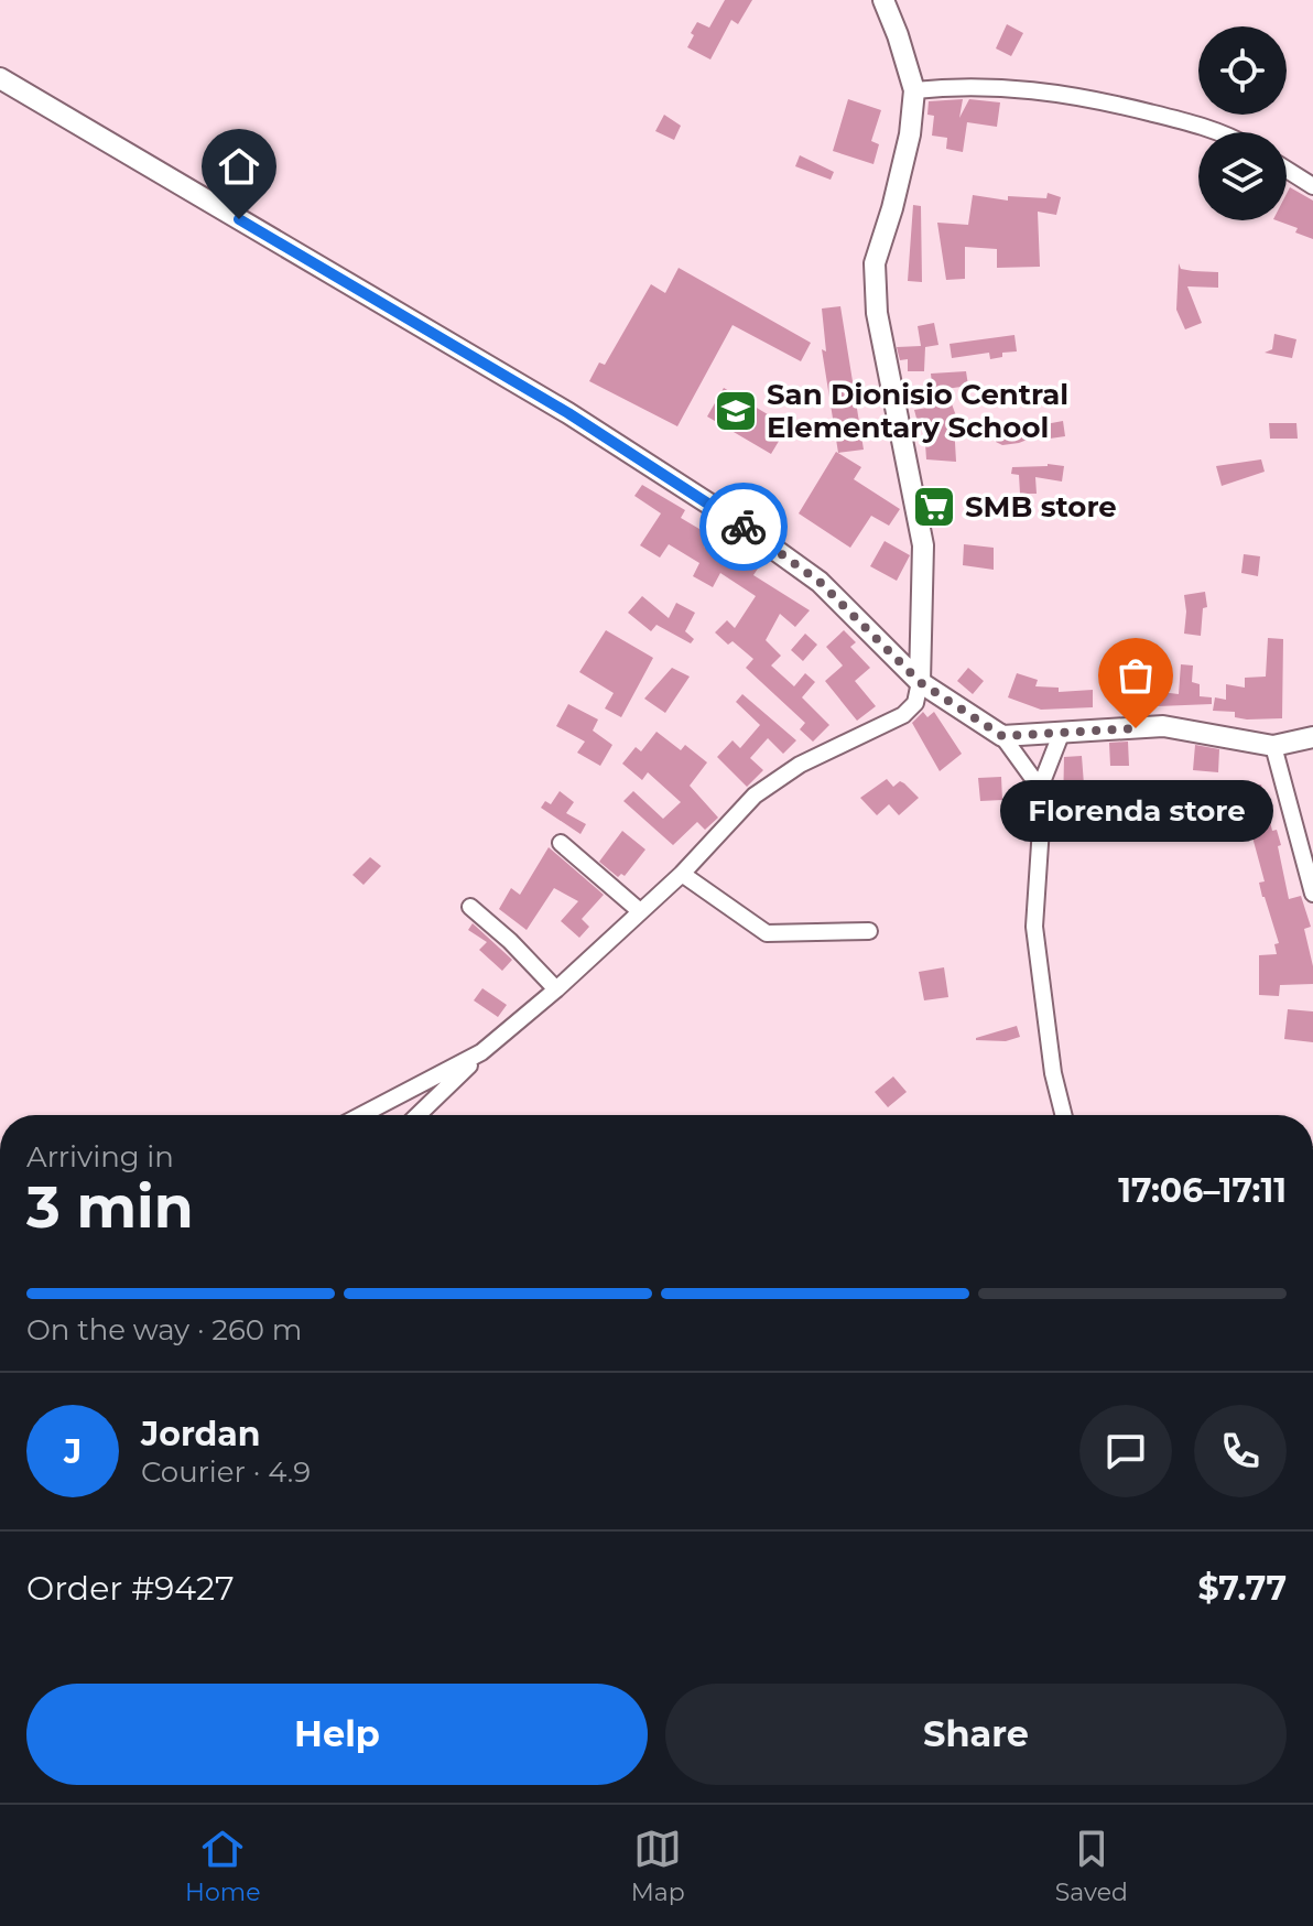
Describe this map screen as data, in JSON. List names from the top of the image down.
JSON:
{
  "places": {
    "school or university": ["San Dionisio Central Elementary School"],
    "supermarket": ["SMB store"],
    "other": ["Florenda store"]
  },
  "page": {
    "bubble": "Florenda store",
    "heading": ["3 min", "Arriving in", "17:06–17:11"],
    "panel": [
      "Jordan",
      "Courier · 4.9",
      "Order #9427",
      "$7.77"
    ],
    "bar": "On the way · 260 m",
    "round": "J",
    "buttons": ["Help", "Share"],
    "tabs": ["Home", "Map", "Saved"]
  }
}
